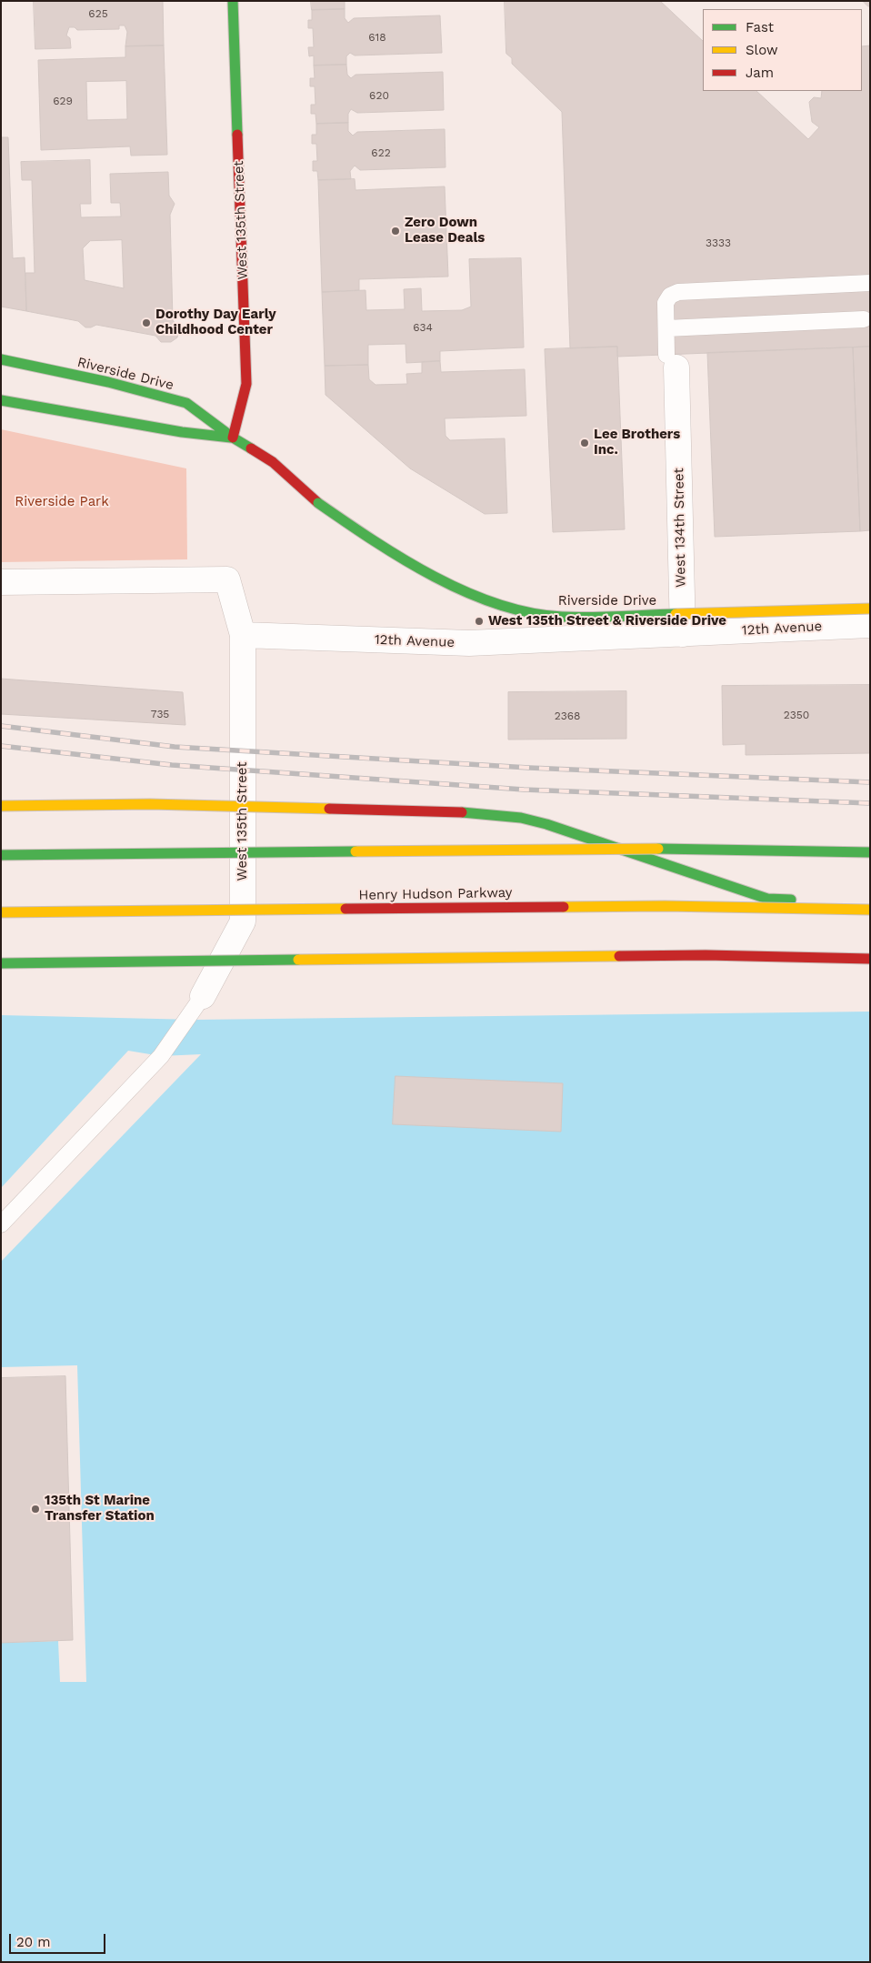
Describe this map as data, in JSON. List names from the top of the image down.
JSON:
{
  "streets": {
    "main road": ["West 135th Street", "Riverside Drive", "Henry Hudson Parkway"],
    "street": ["12th Avenue"]
  },
  "crossings": [
    ["West 135th Street", "Riverside Drive"],
    ["West 135th Street", "12th Avenue"],
    ["Riverside Drive", "12th Avenue"]
  ],
  "parks": ["Riverside Park"],
  "places": [
    "Zero Down Lease Deals",
    "Dorothy Day Early Childhood Center",
    "Lee Brothers Inc.",
    "West 135th Street & Riverside Drive",
    "135th St Marine Transfer Station"
  ],
  "house_numbers": [
    "625",
    "618",
    "620",
    "629",
    "622",
    "3333",
    "634",
    "735",
    "2350",
    "2368"
  ],
  "legend": ["Fast", "Slow", "Jam"],
  "scale_bar": "20 m"
}
